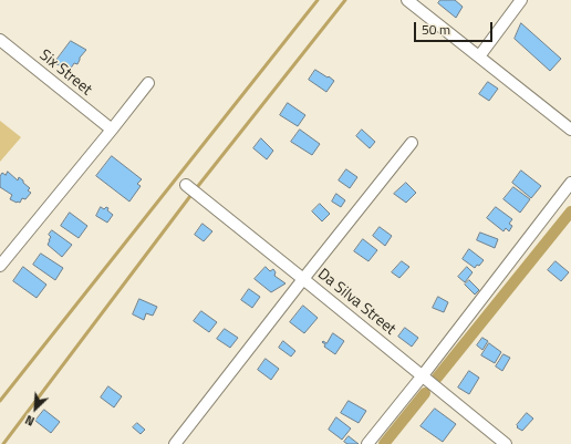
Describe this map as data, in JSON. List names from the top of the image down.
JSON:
{
  "streets": {
    "street": ["Six Street", "Da Silva Street"]
  },
  "scale_bar": "50 m",
  "north": "bottom left"
}
